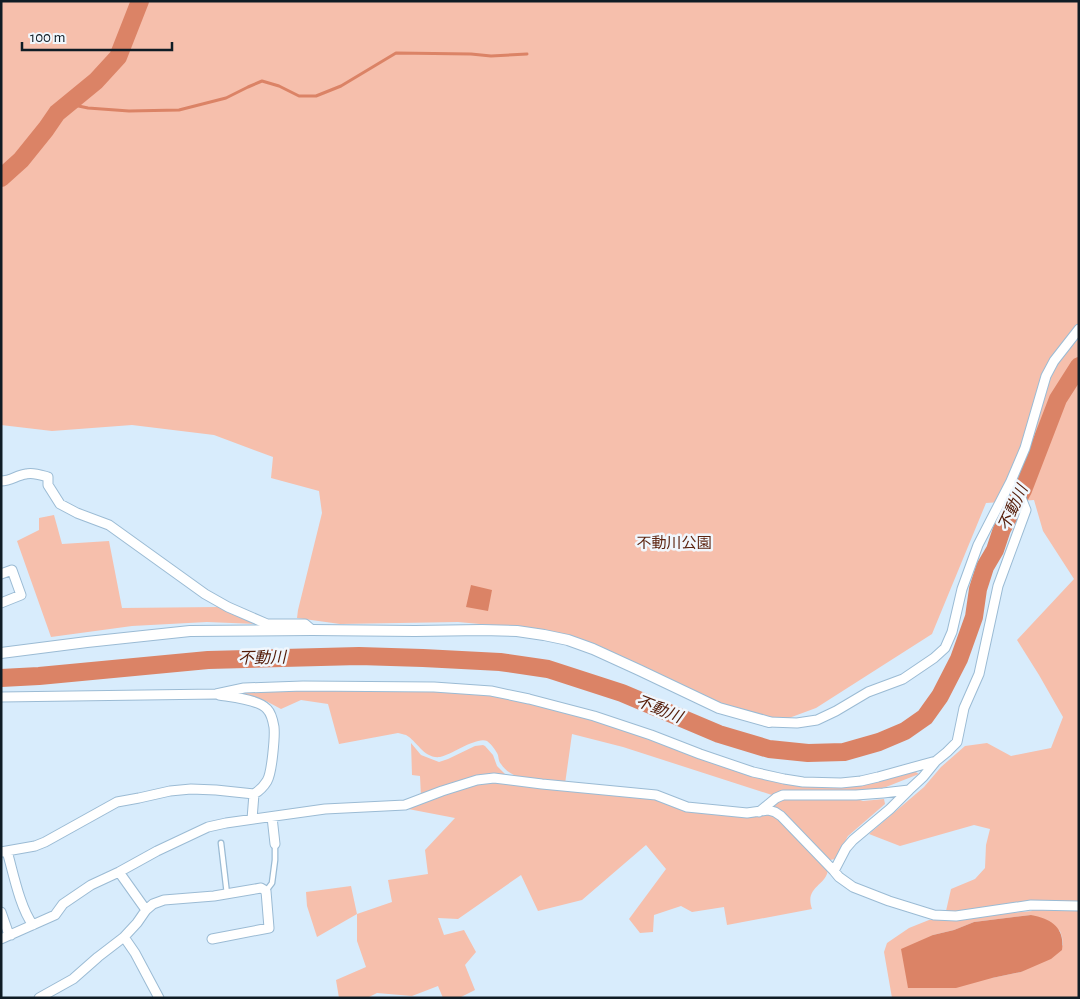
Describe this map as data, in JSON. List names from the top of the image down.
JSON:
{
  "water": ["不動川"],
  "parks": ["不動川公園"],
  "scale_bar": "100 m"
}
